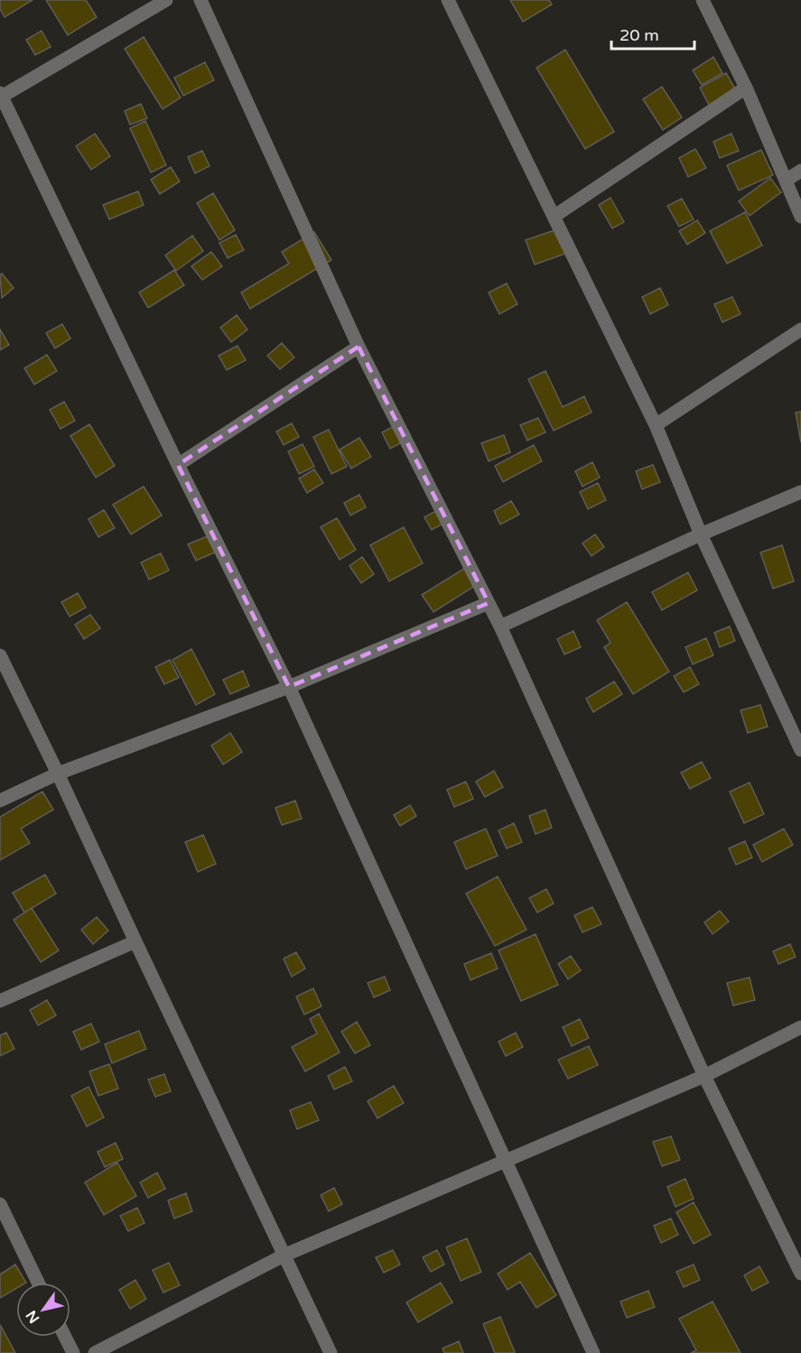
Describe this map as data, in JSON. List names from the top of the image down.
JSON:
{
  "scale_bar": "20 m",
  "north": "bottom left"
}
